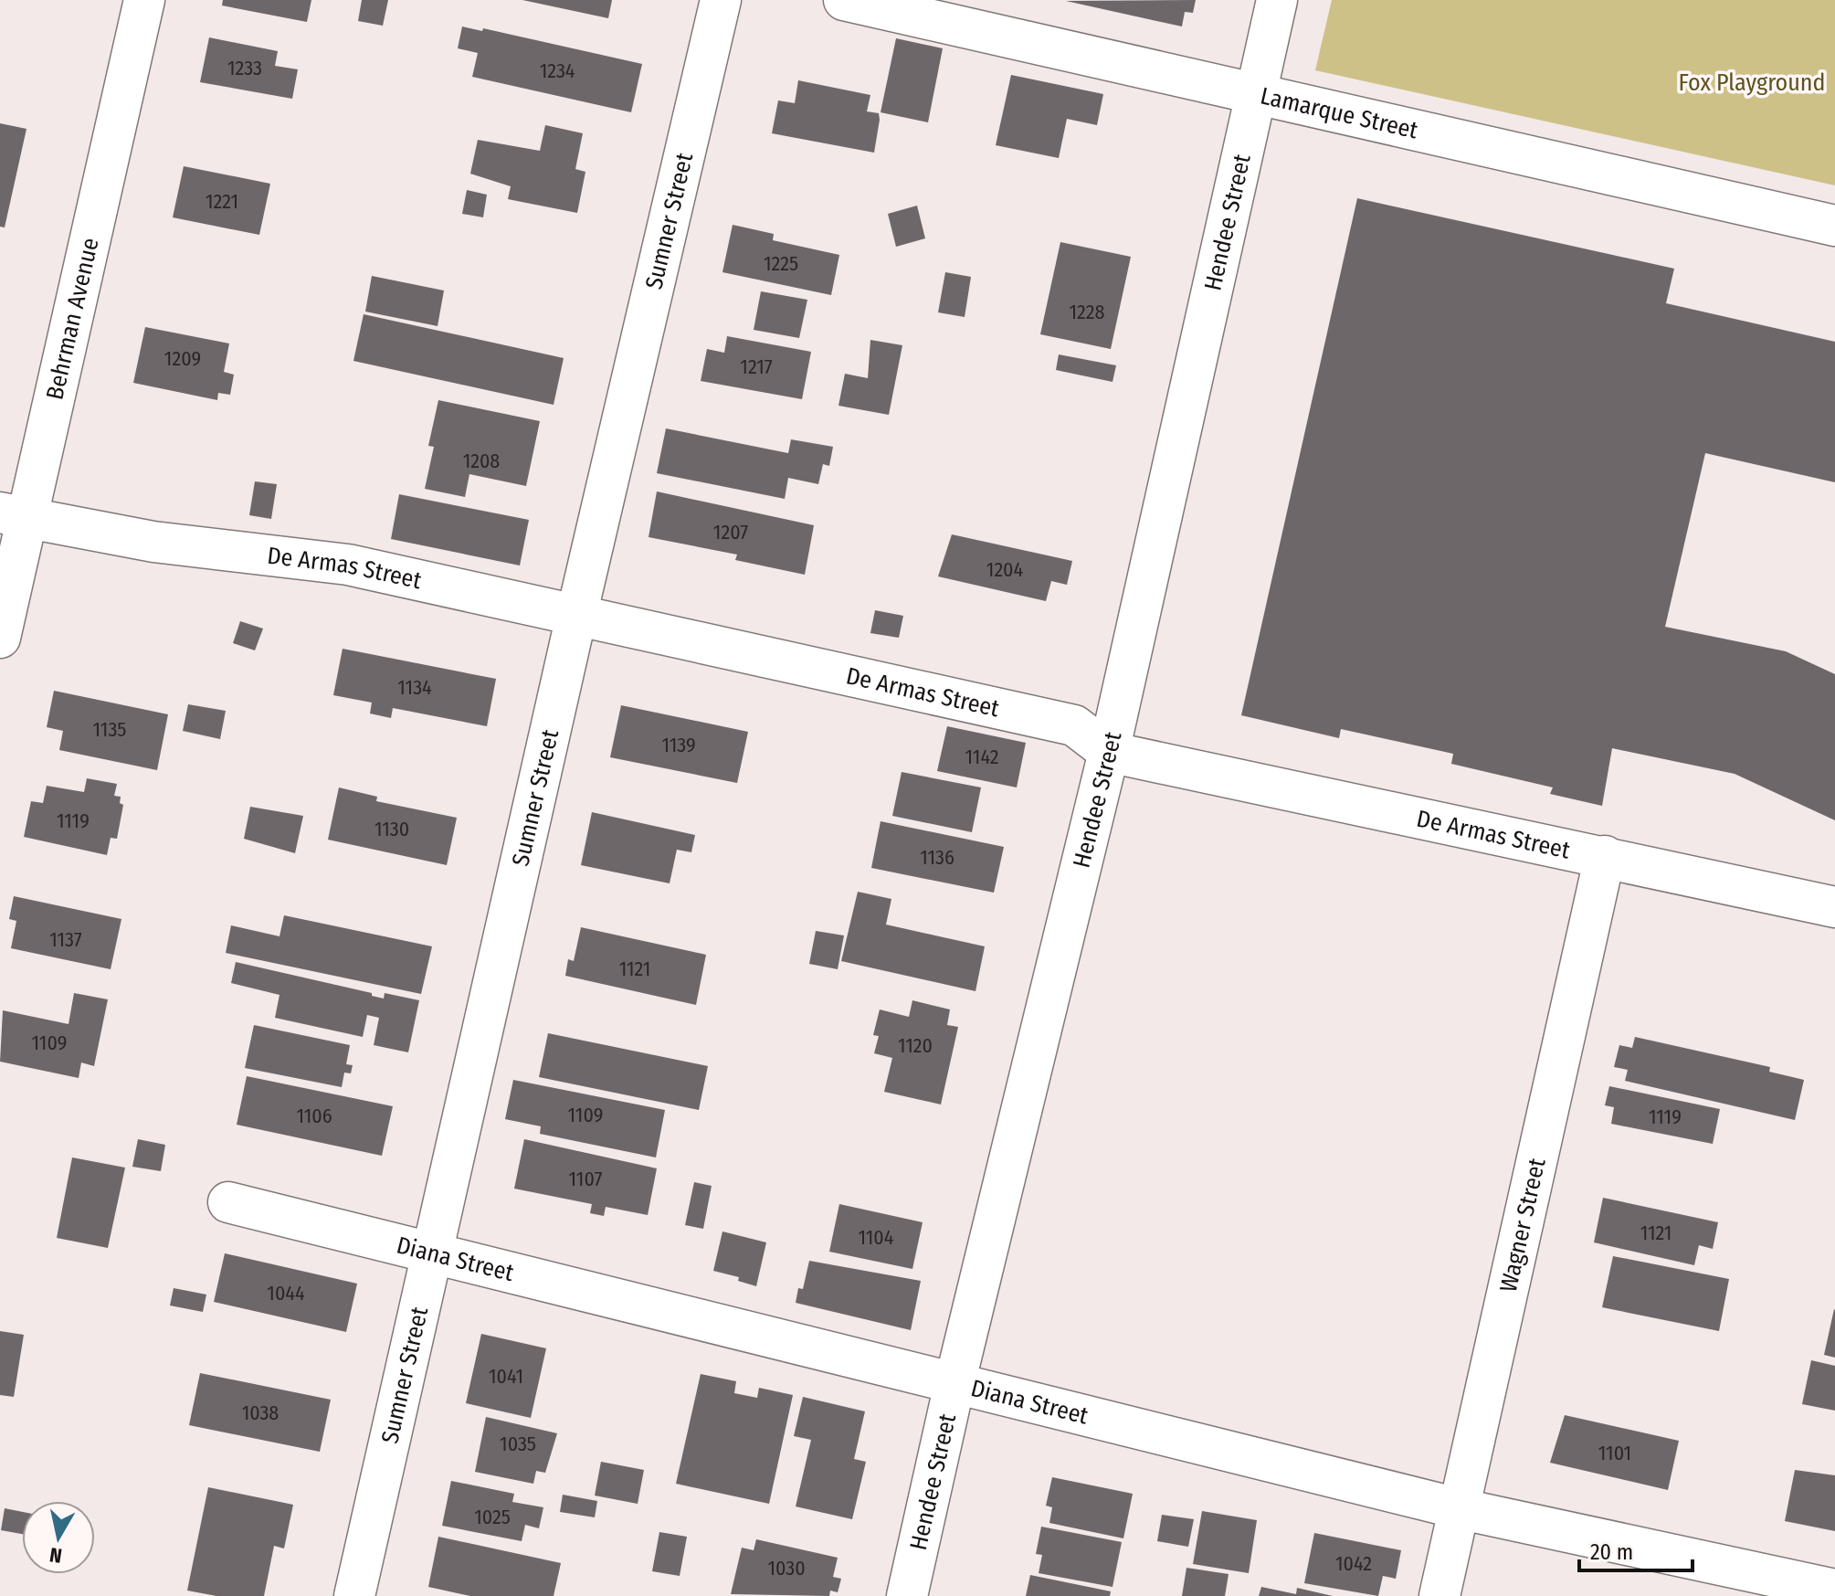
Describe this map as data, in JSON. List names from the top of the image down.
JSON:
{
  "streets": {
    "street": [
      "Lamarque Street",
      "Sumner Street",
      "Hendee Street",
      "Behrman Avenue",
      "De Armas Street",
      "Wagner Street",
      "Diana Street"
    ]
  },
  "crossings": [
    ["Lamarque Street", "Hendee Street"],
    ["Sumner Street", "De Armas Street"],
    ["Sumner Street", "Diana Street"],
    ["Hendee Street", "De Armas Street"],
    ["Hendee Street", "Diana Street"],
    ["Behrman Avenue", "De Armas Street"],
    ["De Armas Street", "Wagner Street"],
    ["Wagner Street", "Diana Street"]
  ],
  "parks": ["Fox Playground"],
  "house_numbers": [
    "1233",
    "1234",
    "1221",
    "1225",
    "1228",
    "1209",
    "1217",
    "1208",
    "1207",
    "1204",
    "1134",
    "1135",
    "1139",
    "1142",
    "1119",
    "1130",
    "1136",
    "1137",
    "1121",
    "1109",
    "1120",
    "1109",
    "1106",
    "1119",
    "1107",
    "1121",
    "1104",
    "1044",
    "1041",
    "1038",
    "1035",
    "1101",
    "1025",
    "1042",
    "1030"
  ],
  "scale_bar": "20 m",
  "north": "bottom"
}
